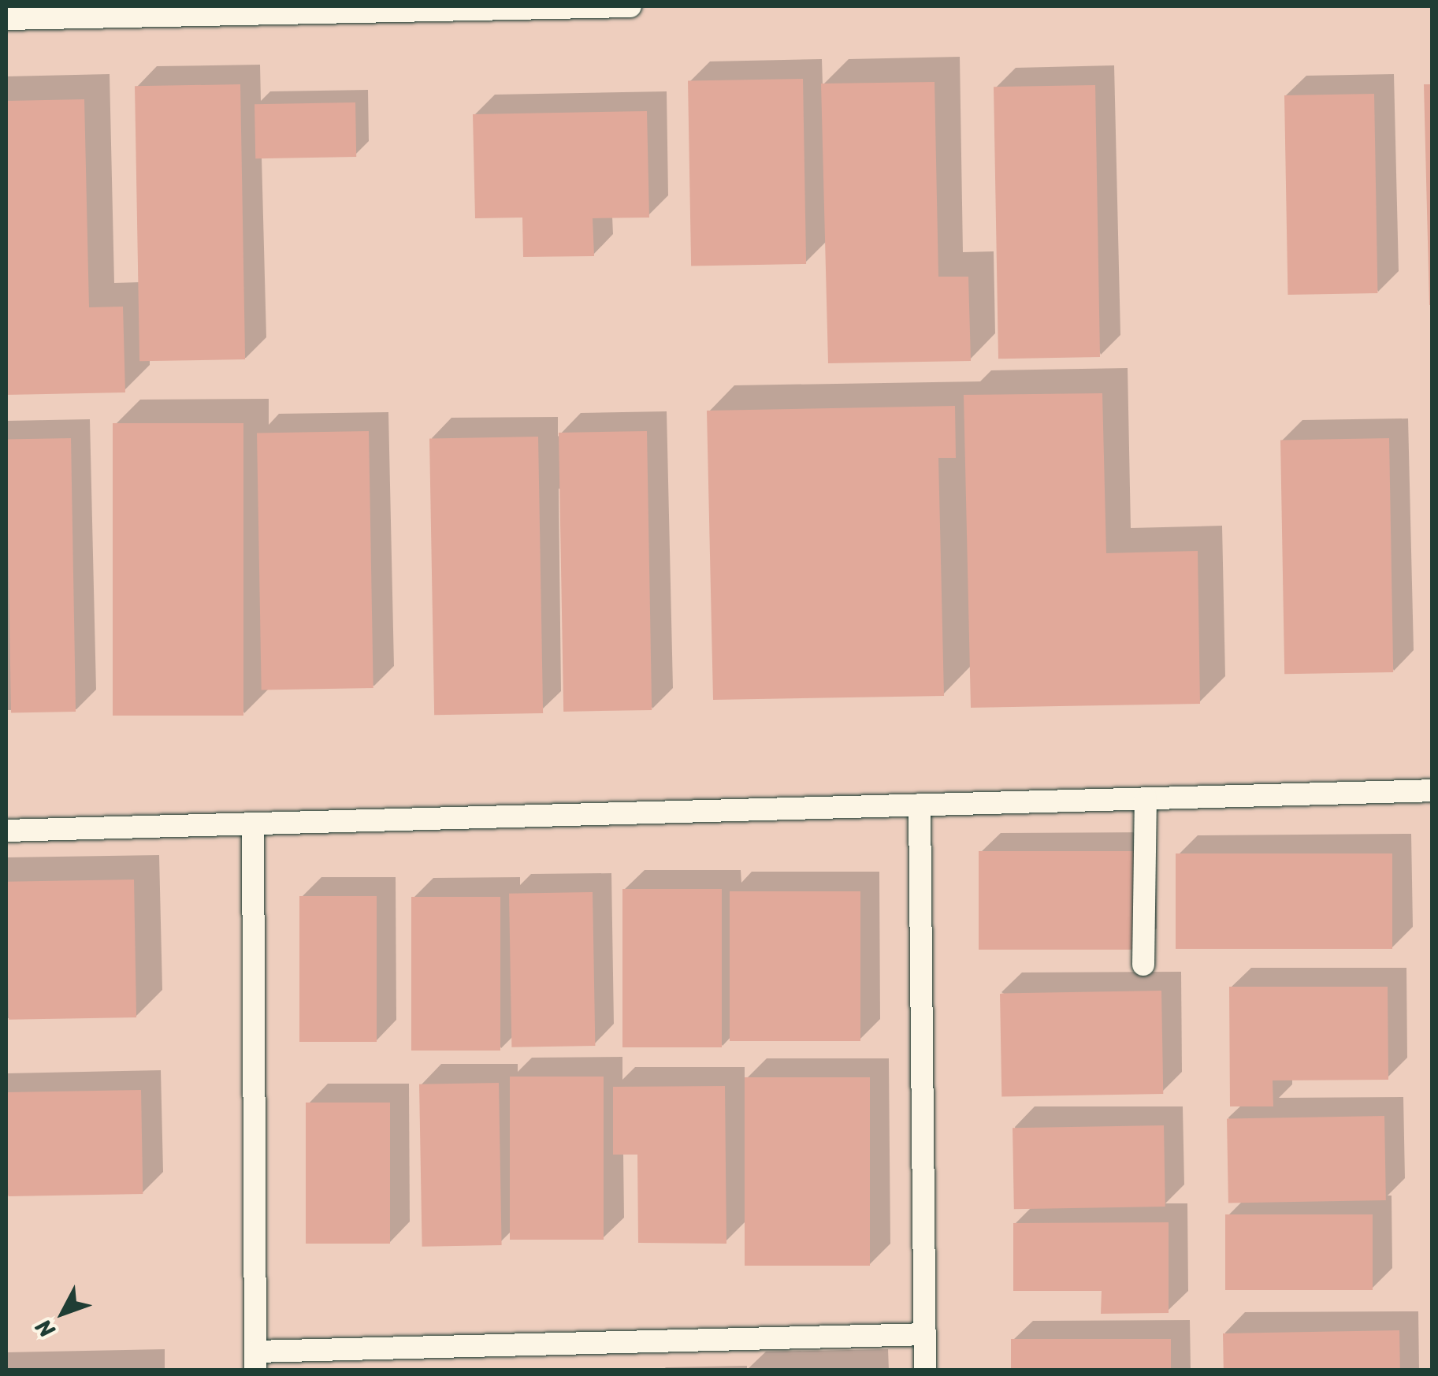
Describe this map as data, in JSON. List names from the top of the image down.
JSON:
{
  "north": "bottom left"
}
